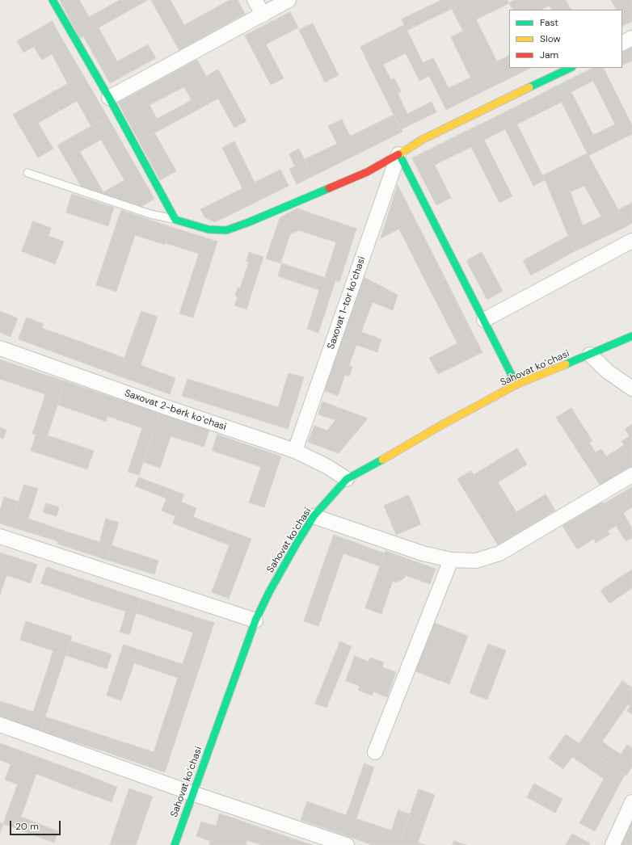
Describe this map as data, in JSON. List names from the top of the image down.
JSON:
{
  "streets": {
    "street": ["Saxovat 1-tor koʻchasi", "Sahovat koʻchasi", "Saxovat 2-berk koʻchasi"]
  },
  "crossings": [
    ["Saxovat 1-tor koʻchasi", "Saxovat 2-berk koʻchasi"],
    ["Sahovat koʻchasi", "Saxovat 2-berk koʻchasi"]
  ],
  "legend": ["Fast", "Slow", "Jam"],
  "scale_bar": "20 m"
}
